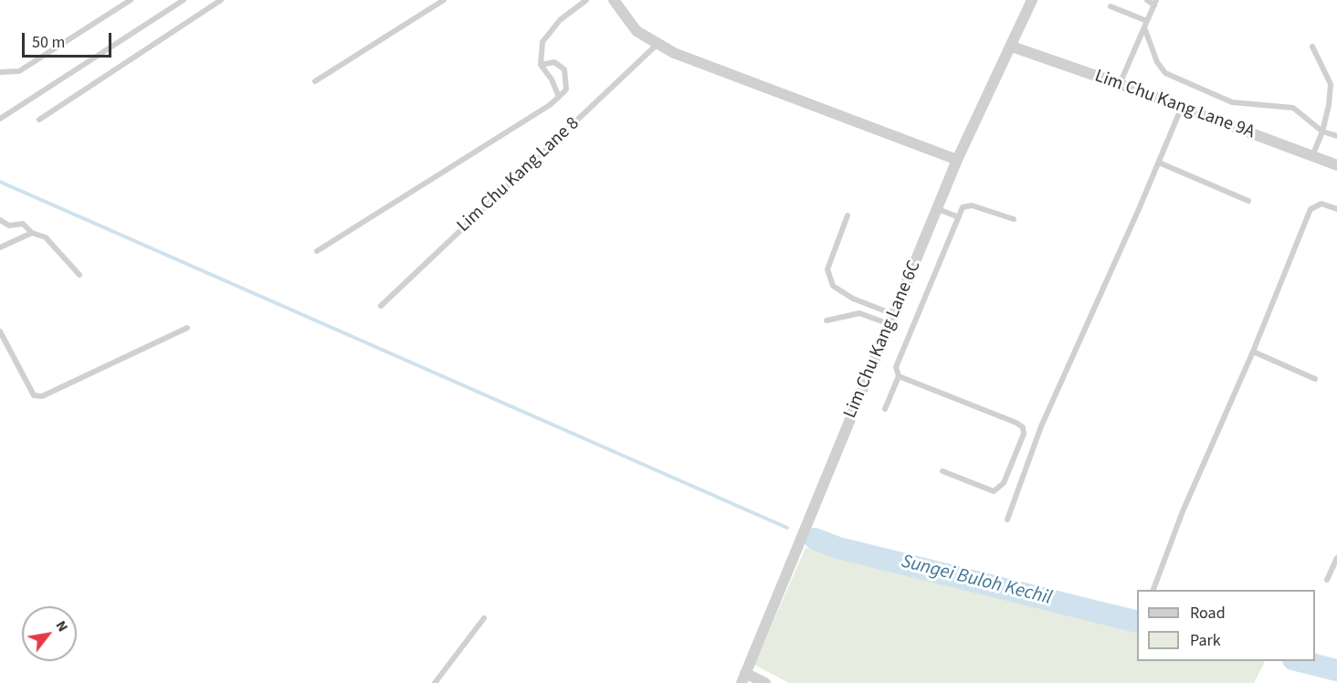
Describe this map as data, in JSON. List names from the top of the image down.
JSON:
{
  "streets": {
    "street": ["Lim Chu Kang Lane 9A", "Lim Chu Kang Lane 6C"],
    "lane": ["Lim Chu Kang Lane 8"]
  },
  "crossings": [
    ["Lim Chu Kang Lane 9A", "Lim Chu Kang Lane 6C"]
  ],
  "water": ["Sungei Buloh Kechil"],
  "legend": ["Road", "Park"],
  "scale_bar": "50 m",
  "north": "top right"
}
